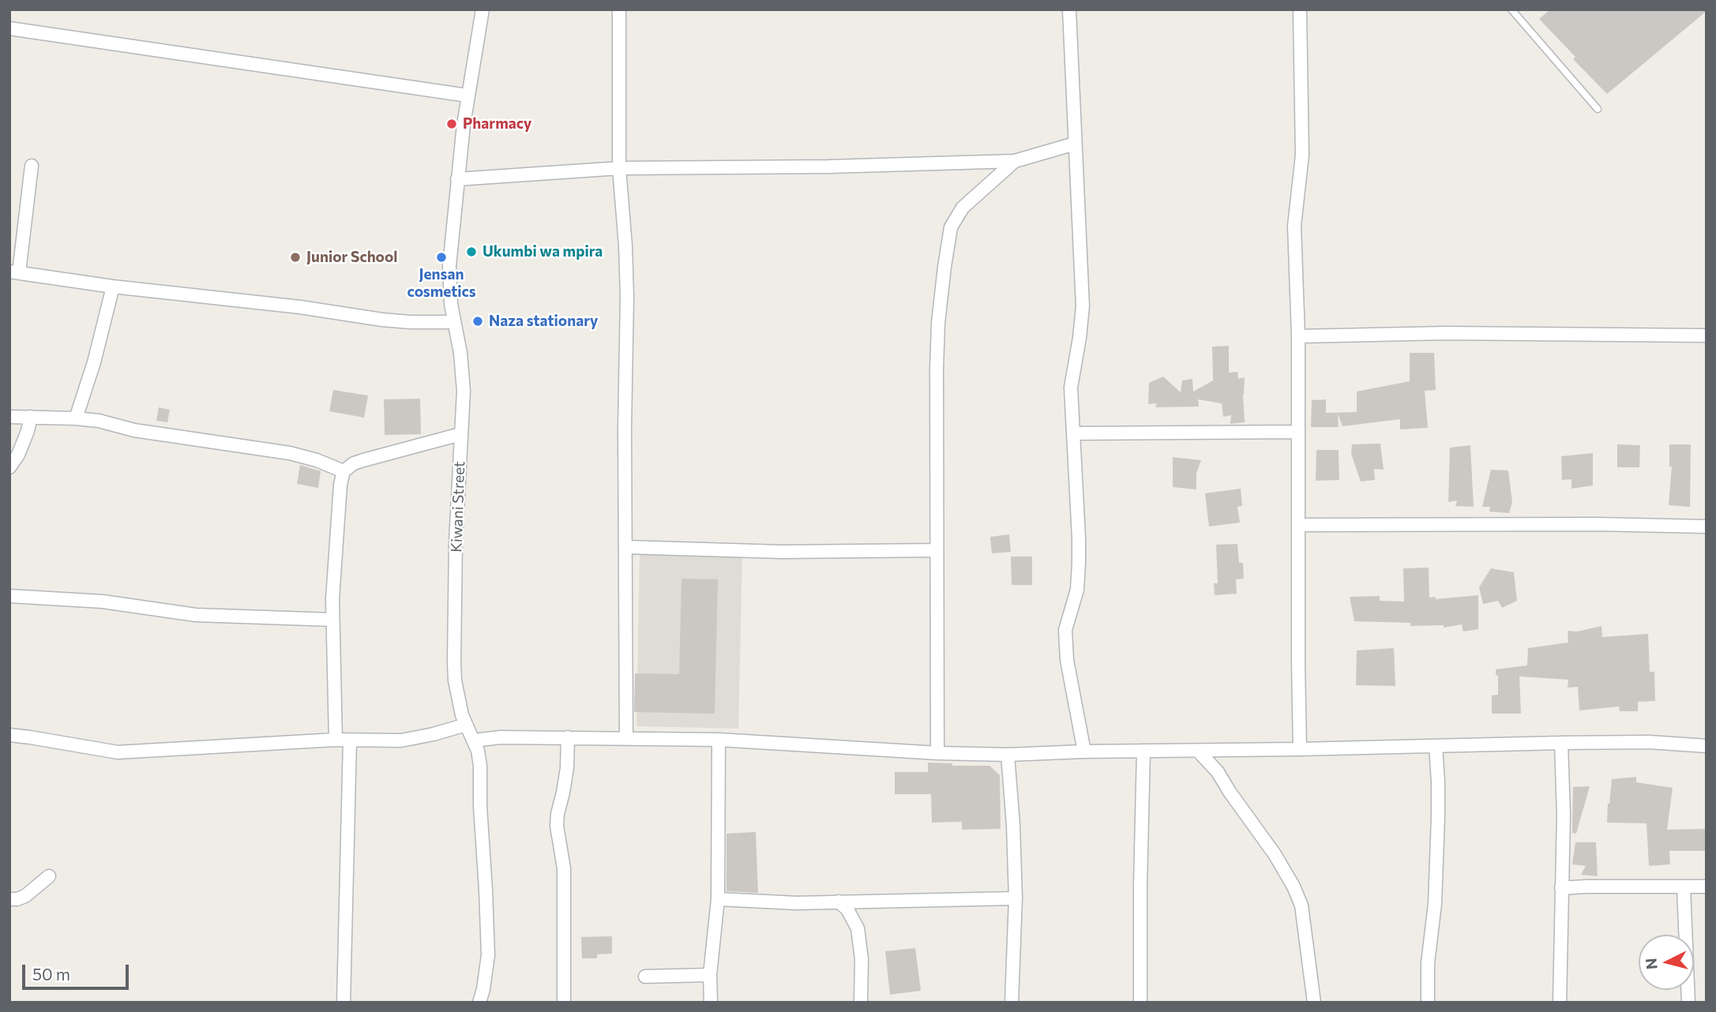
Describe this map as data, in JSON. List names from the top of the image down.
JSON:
{
  "streets": {
    "street": ["Kiwani Street"]
  },
  "places": [
    "Pharmacy",
    "Ukumbi wa mpira",
    "Junior School",
    "Jensan cosmetics",
    "Naza stationary"
  ],
  "scale_bar": "50 m",
  "north": "left"
}
